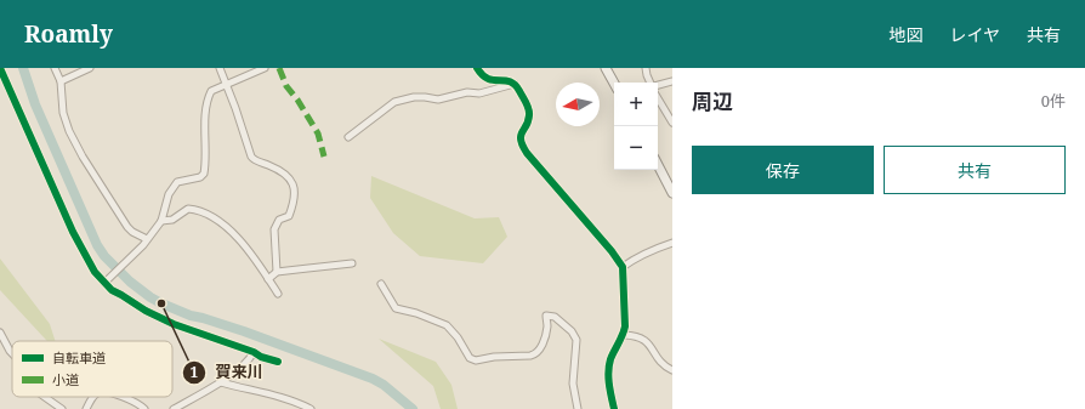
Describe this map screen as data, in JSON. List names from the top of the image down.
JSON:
{
  "places": ["賀来川"],
  "legend": ["自転車道", "小道"],
  "north": "left",
  "page": {
    "header": "Roamly",
    "nav": ["地図", "レイヤ", "共有"],
    "heading": ["周辺", "0件"],
    "map_buttons": ["+", "−"],
    "buttons": ["保存", "共有"]
  }
}
